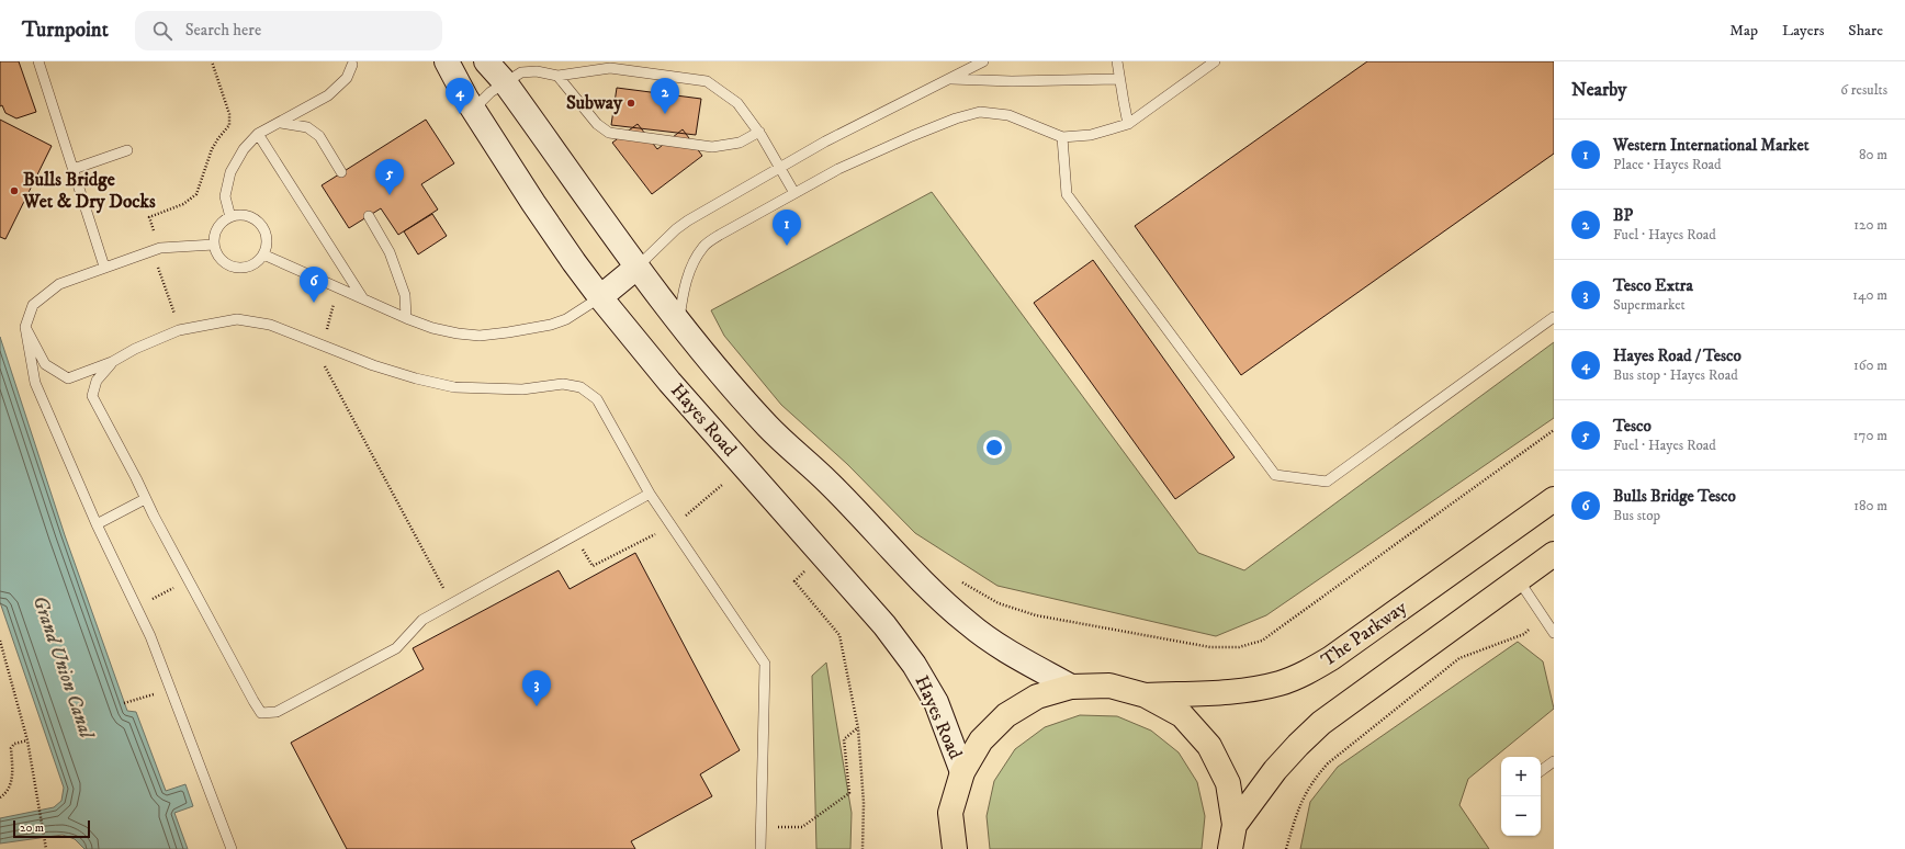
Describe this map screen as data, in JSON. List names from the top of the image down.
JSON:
{
  "streets": {
    "highway": ["The Parkway"],
    "street": ["Hayes Road"]
  },
  "water": ["Grand Union Canal"],
  "places": ["Subway", "Bulls Bridge Wet & Dry Docks"],
  "scale_bar": "20 m",
  "page": {
    "header": "Turnpoint",
    "search": "Search here",
    "nav": ["Map", "Layers", "Share"],
    "heading": ["Nearby", "6 results"],
    "pins": [
      "2",
      "4",
      "5",
      "1",
      "6",
      "3"
    ],
    "list": [
      {
        "mark": "1",
        "name": "Western International Market",
        "note": "Place · Hayes Road",
        "value": "80 m"
      },
      {
        "mark": "2",
        "name": "BP",
        "note": "Fuel · Hayes Road",
        "value": "120 m"
      },
      {
        "mark": "3",
        "name": "Tesco Extra",
        "note": "Supermarket",
        "value": "140 m"
      },
      {
        "mark": "4",
        "name": "Hayes Road / Tesco",
        "note": "Bus stop · Hayes Road",
        "value": "160 m"
      },
      {
        "mark": "5",
        "name": "Tesco",
        "note": "Fuel · Hayes Road",
        "value": "170 m"
      },
      {
        "mark": "6",
        "name": "Bulls Bridge Tesco",
        "note": "Bus stop",
        "value": "180 m"
      }
    ],
    "map_buttons": ["+", "−"],
    "scale": "20 m"
  }
}
